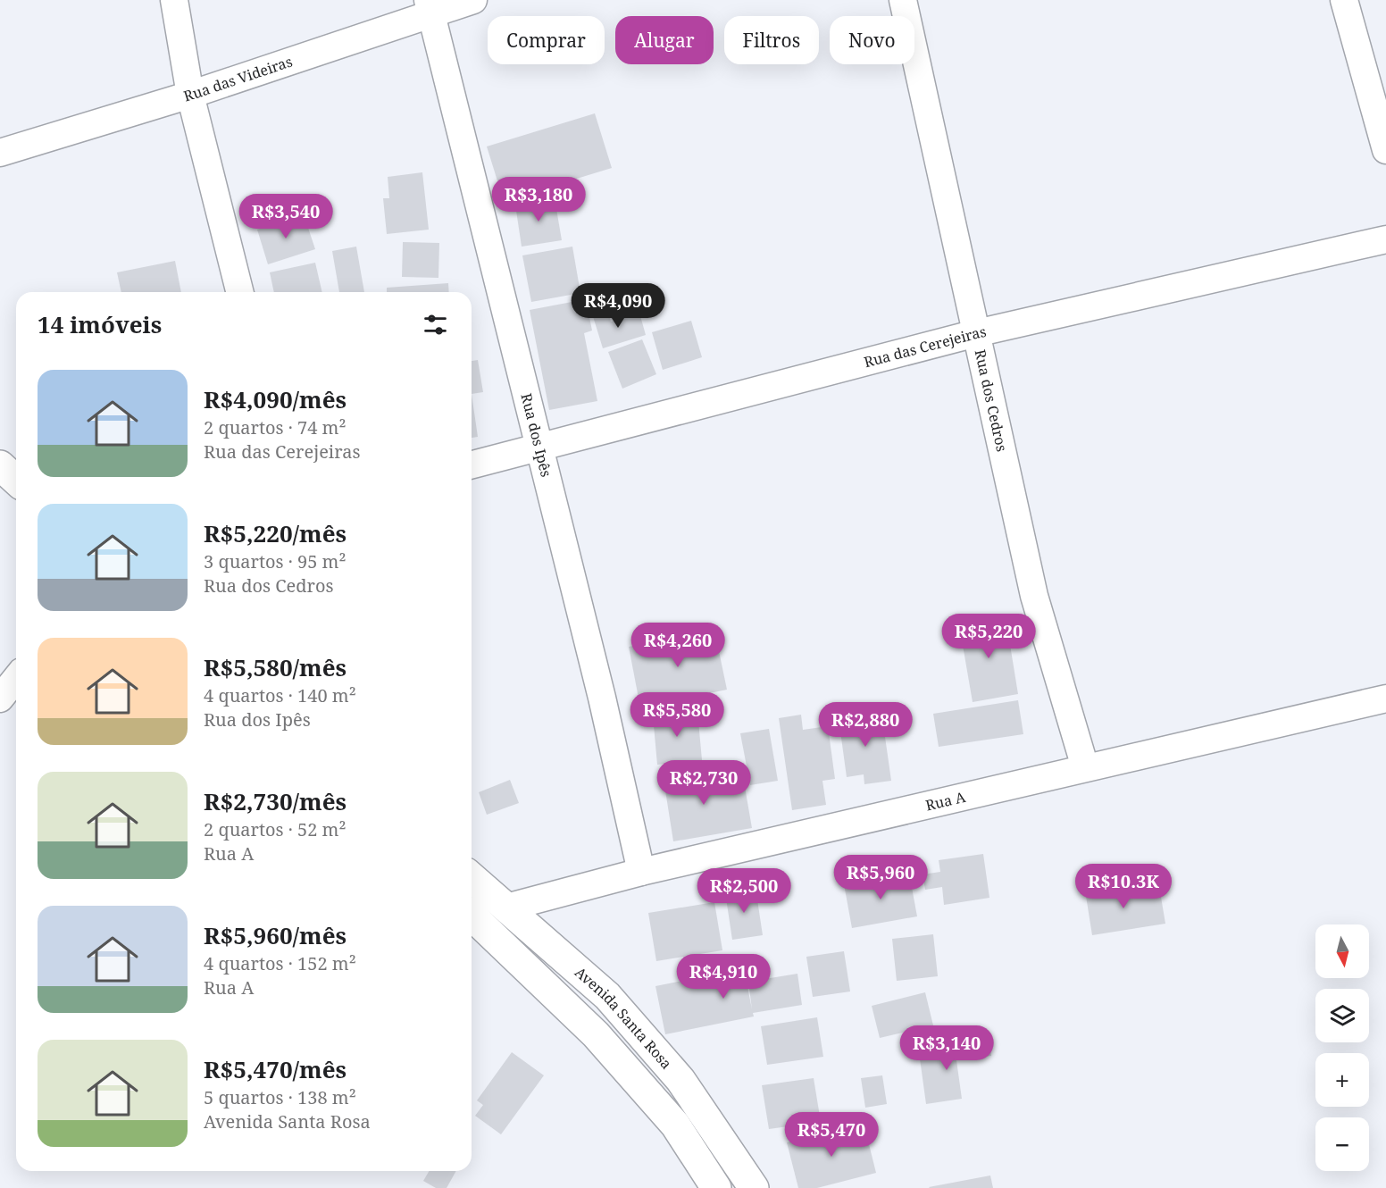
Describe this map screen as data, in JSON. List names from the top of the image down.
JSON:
{
  "streets": {
    "main road": ["Avenida Santa Rosa"],
    "street": [
      "Rua das Videiras",
      "Rua das Cerejeiras",
      "Rua dos Cedros",
      "Rua dos Ipês",
      "Rua A"
    ]
  },
  "crossings": [
    ["Rua das Videiras", "Rua dos Ipês"],
    ["Rua das Cerejeiras", "Rua dos Cedros"],
    ["Rua das Cerejeiras", "Rua dos Ipês"],
    ["Rua dos Cedros", "Rua A"],
    ["Rua dos Ipês", "Rua A"],
    ["Rua A", "Avenida Santa Rosa"]
  ],
  "north": "bottom",
  "page": {
    "chip": [
      "Comprar",
      "Alugar",
      "Filtros",
      "Novo"
    ],
    "price": [
      "R$3,180",
      "R$3,540",
      "R$4,090",
      "R$5,220",
      "R$4,260",
      "R$5,580",
      "R$2,880",
      "R$2,730",
      "R$5,960",
      "R$10.3K",
      "R$2,500",
      "R$4,910",
      "R$3,140",
      "R$5,470"
    ],
    "heading": "14 imóveis",
    "list": [
      {
        "name": "R$4,090/mês",
        "note": "2 quartos · 74 m² · Rua das Cerejeiras"
      },
      {
        "name": "R$5,220/mês",
        "note": "3 quartos · 95 m² · Rua dos Cedros"
      },
      {
        "name": "R$5,580/mês",
        "note": "4 quartos · 140 m² · Rua dos Ipês"
      },
      {
        "name": "R$2,730/mês",
        "note": "2 quartos · 52 m² · Rua A"
      },
      {
        "name": "R$5,960/mês",
        "note": "4 quartos · 152 m² · Rua A"
      },
      {
        "name": "R$5,470/mês",
        "note": "5 quartos · 138 m² · Avenida Santa Rosa"
      }
    ],
    "map_buttons": ["+", "−"]
  }
}
